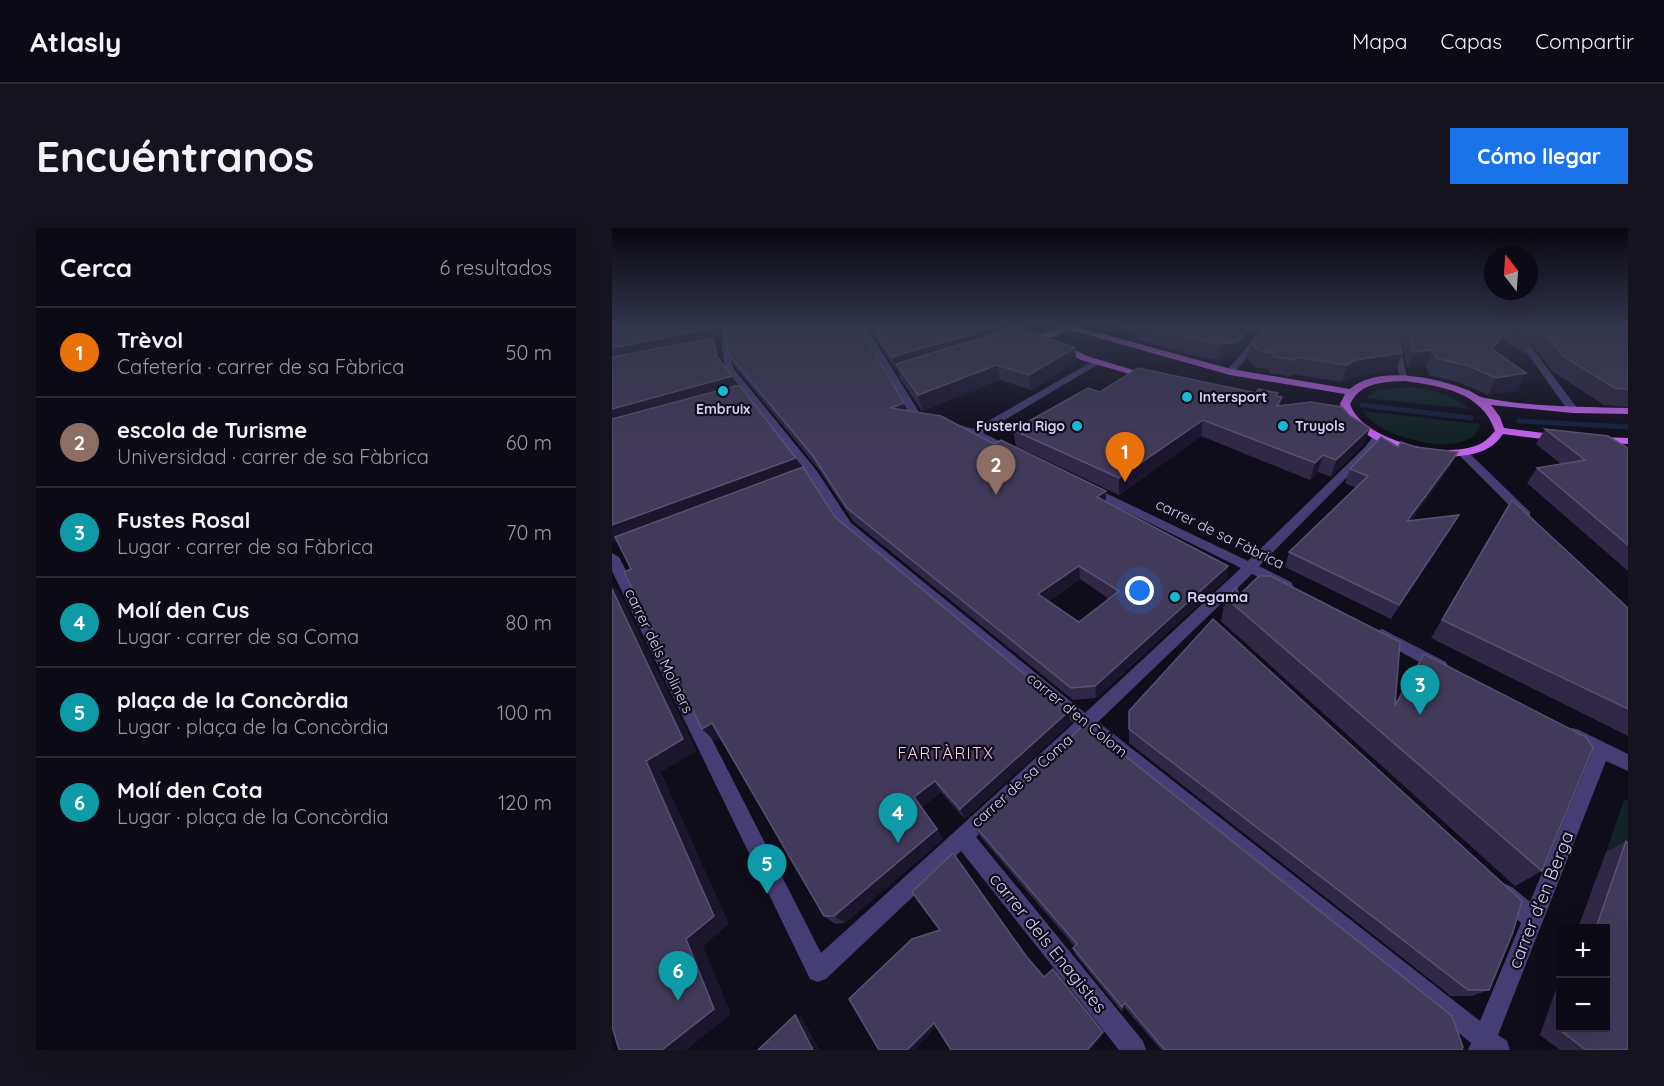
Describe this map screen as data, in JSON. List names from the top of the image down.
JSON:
{
  "streets": {
    "street": [
      "carrer de sa Fàbrica",
      "carrer dels Moliners",
      "carrer d'en Colom",
      "carrer de sa Coma",
      "carrer d'en Berga",
      "carrer dels Enagistes"
    ]
  },
  "crossings": [
    ["carrer de sa Fàbrica", "carrer de sa Coma"],
    ["carrer dels Moliners", "carrer de sa Coma"],
    ["carrer d'en Colom", "carrer de sa Coma"],
    ["carrer d'en Colom", "carrer d'en Berga"],
    ["carrer de sa Coma", "carrer dels Enagistes"]
  ],
  "districts": ["FARTÀRITX"],
  "places": [
    "Embruix",
    "Intersport",
    "Fusteria Rigo",
    "Truyols",
    "Regama"
  ],
  "north": "top",
  "page": {
    "header": "Atlasly",
    "nav": ["Mapa", "Capas", "Compartir"],
    "buttons": "Cómo llegar",
    "title": "Encuéntranos",
    "heading": ["Cerca", "6 resultados"],
    "list": [
      {
        "mark": "1",
        "name": "Trèvol",
        "note": "Cafetería · carrer de sa Fàbrica",
        "value": "50 m"
      },
      {
        "mark": "2",
        "name": "escola de Turisme",
        "note": "Universidad · carrer de sa Fàbrica",
        "value": "60 m"
      },
      {
        "mark": "3",
        "name": "Fustes Rosal",
        "note": "Lugar · carrer de sa Fàbrica",
        "value": "70 m"
      },
      {
        "mark": "4",
        "name": "Molí den Cus",
        "note": "Lugar · carrer de sa Coma",
        "value": "80 m"
      },
      {
        "mark": "5",
        "name": "plaça de la Concòrdia",
        "note": "Lugar · plaça de la Concòrdia",
        "value": "100 m"
      },
      {
        "mark": "6",
        "name": "Molí den Cota",
        "note": "Lugar · plaça de la Concòrdia",
        "value": "120 m"
      }
    ],
    "pins": [
      "1",
      "2",
      "3",
      "4",
      "5",
      "6"
    ],
    "map_buttons": ["+", "−"]
  }
}
